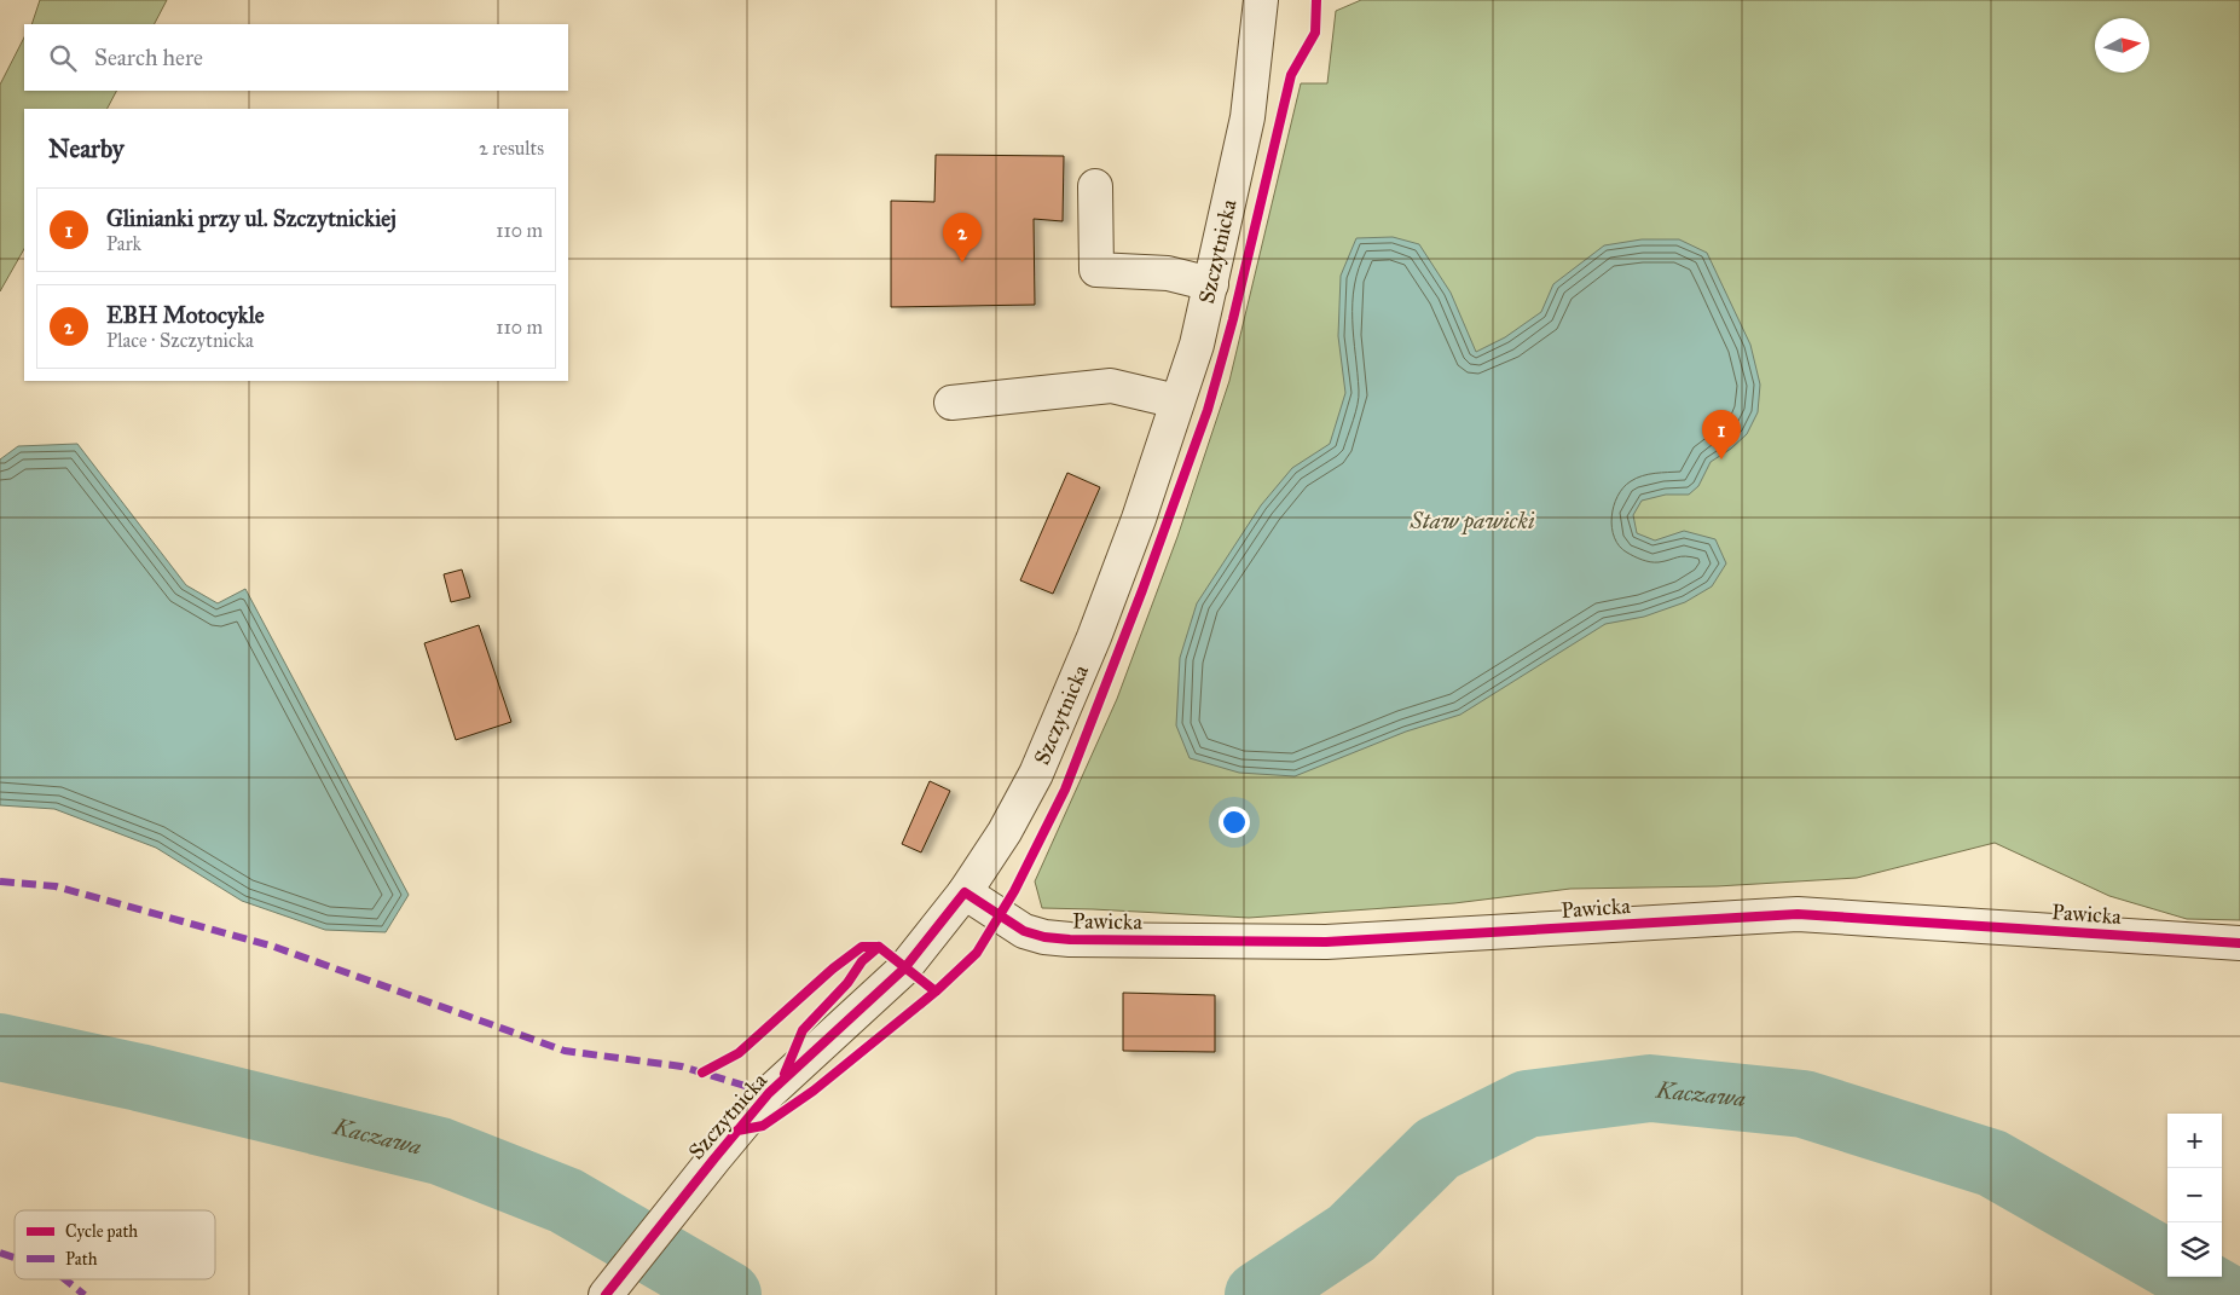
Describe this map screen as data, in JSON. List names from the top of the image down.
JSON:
{
  "streets": {
    "street": ["Szczytnicka", "Pawicka"]
  },
  "crossings": [
    ["Szczytnicka", "Pawicka"]
  ],
  "water": ["Staw pawicki", "Kaczawa"],
  "legend": ["Cycle path", "Path"],
  "north": "right",
  "page": {
    "search": "Search here",
    "heading": ["Nearby", "2 results"],
    "list": [
      {
        "mark": "1",
        "name": "Glinianki przy ul. Szczytnickiej",
        "note": "Park",
        "value": "110 m"
      },
      {
        "mark": "2",
        "name": "EBH Motocykle",
        "note": "Place · Szczytnicka",
        "value": "110 m"
      }
    ],
    "pins": ["2", "1"],
    "map_buttons": ["+", "−"]
  }
}
